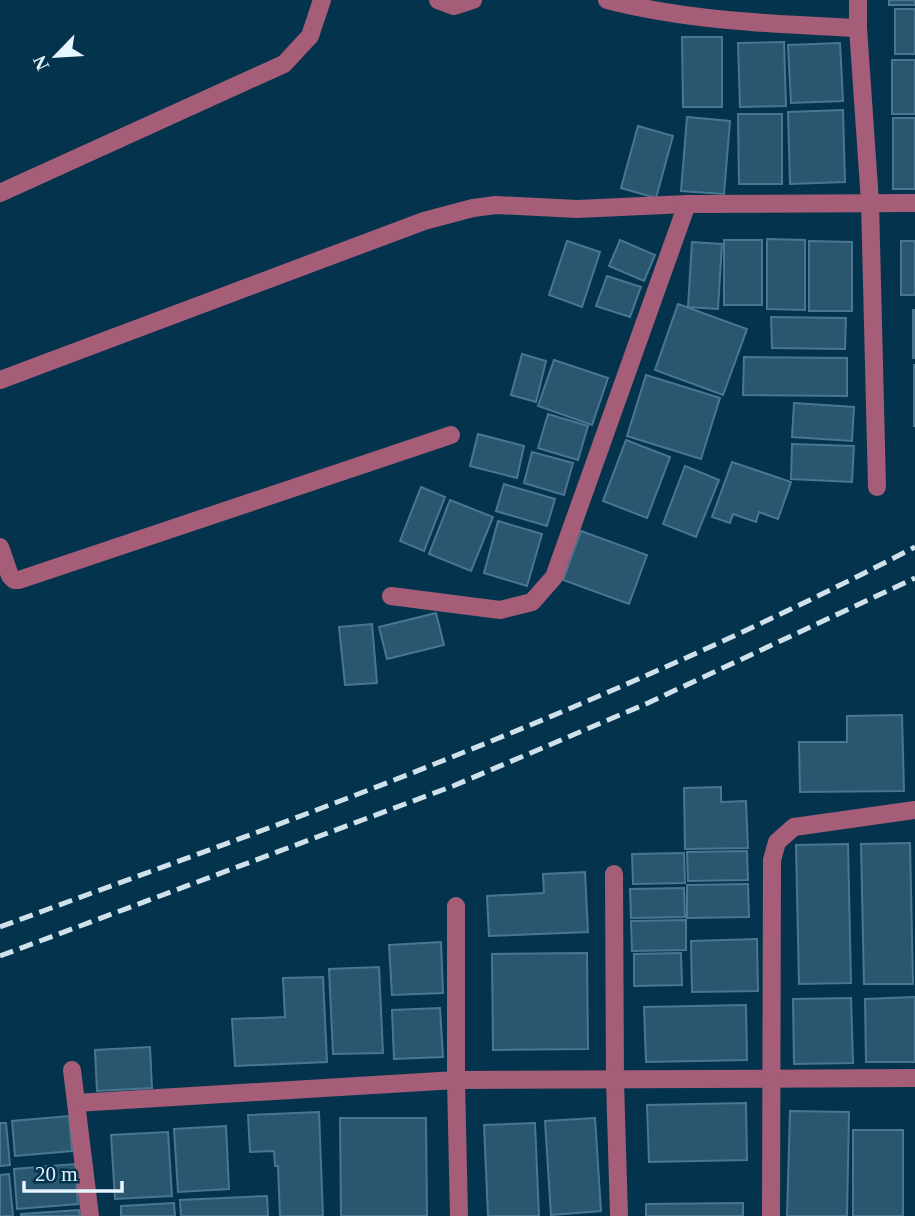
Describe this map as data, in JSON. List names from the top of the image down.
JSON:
{
  "scale_bar": "20 m",
  "north": "bottom left"
}
